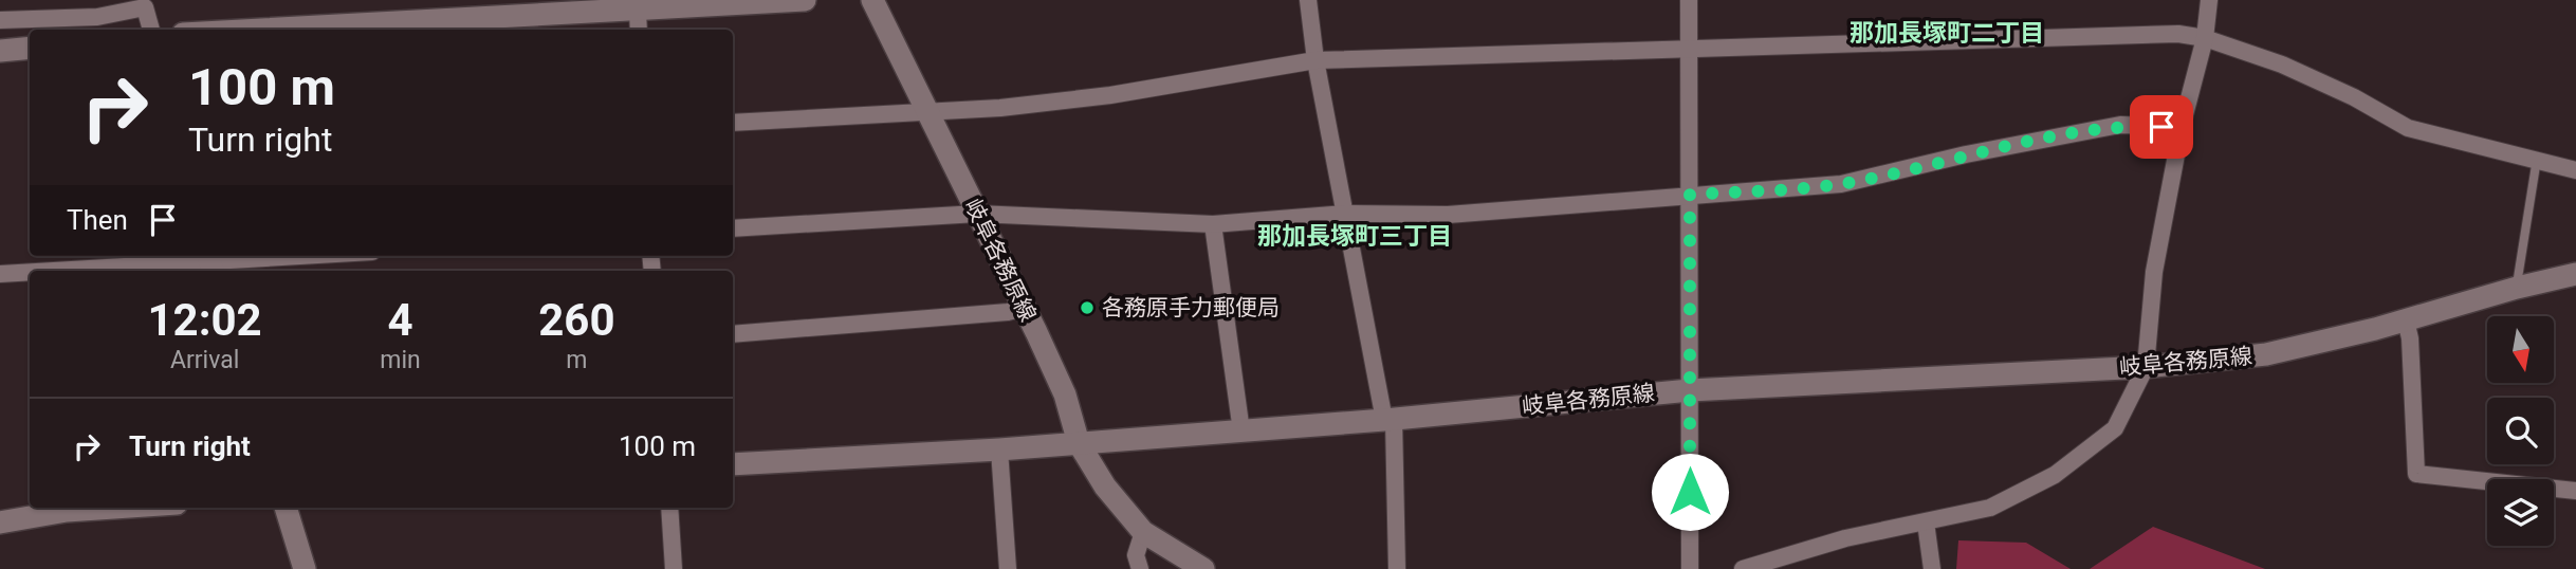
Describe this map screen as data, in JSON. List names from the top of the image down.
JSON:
{
  "streets": {
    "main road": ["岐阜各務原線"]
  },
  "districts": ["那加長塚町二丁目", "那加長塚町三丁目"],
  "places": ["各務原手力郵便局"],
  "north": "bottom",
  "page": {
    "turn": ["100 m", "Turn right"],
    "then": "Then",
    "eta": [
      "12:02",
      "Arrival",
      "4",
      "min",
      "260",
      "m"
    ],
    "list": [
      {
        "name": "Turn right",
        "value": "100 m"
      }
    ]
  }
}
